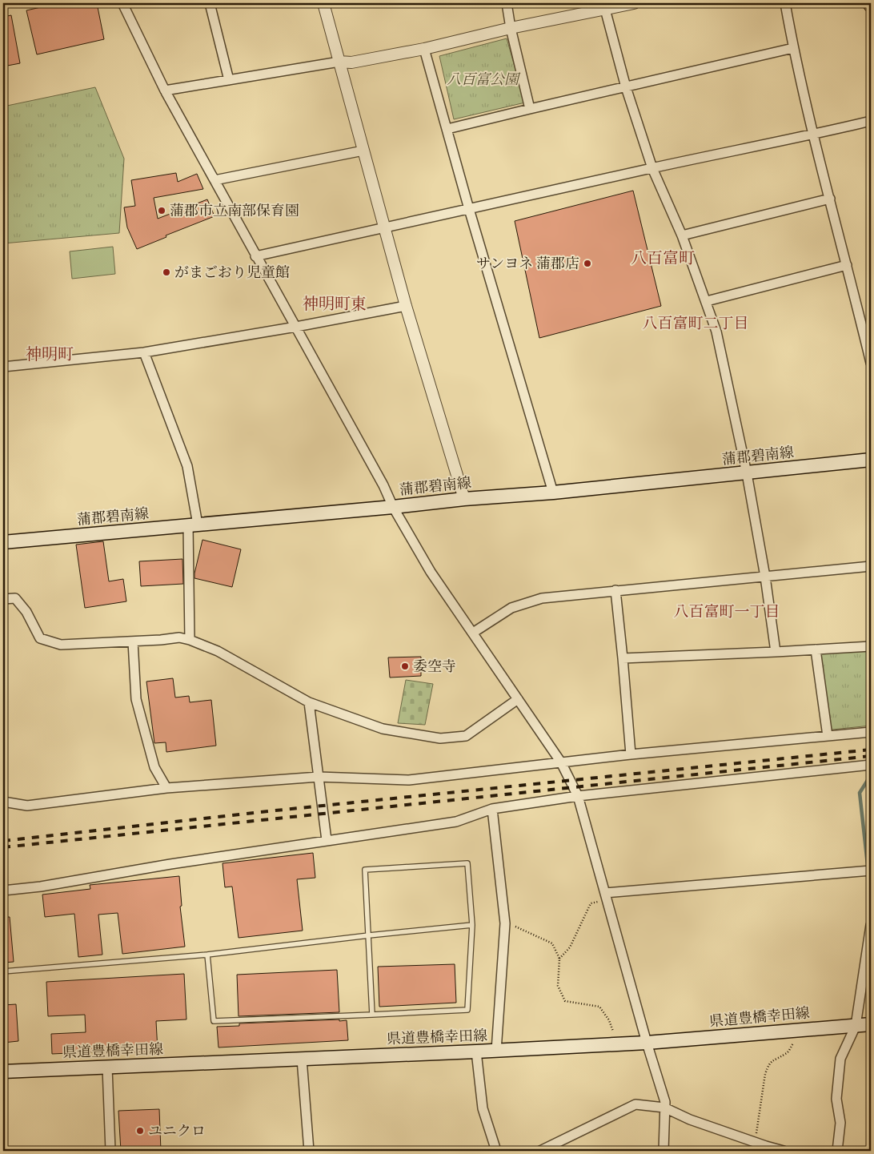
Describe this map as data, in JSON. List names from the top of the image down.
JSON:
{
  "streets": {
    "main road": ["蒲郡碧南線", "県道豊橋幸田線"]
  },
  "districts": [
    "八百富町",
    "神明町東",
    "八百富町二丁目",
    "神明町",
    "八百富町一丁目"
  ],
  "parks": ["八百富公園"],
  "places": [
    "蒲郡市立南部保育園",
    "サンヨネ 蒲郡店",
    "がまごおり児童館",
    "委空寺",
    "ユニクロ"
  ]
}
